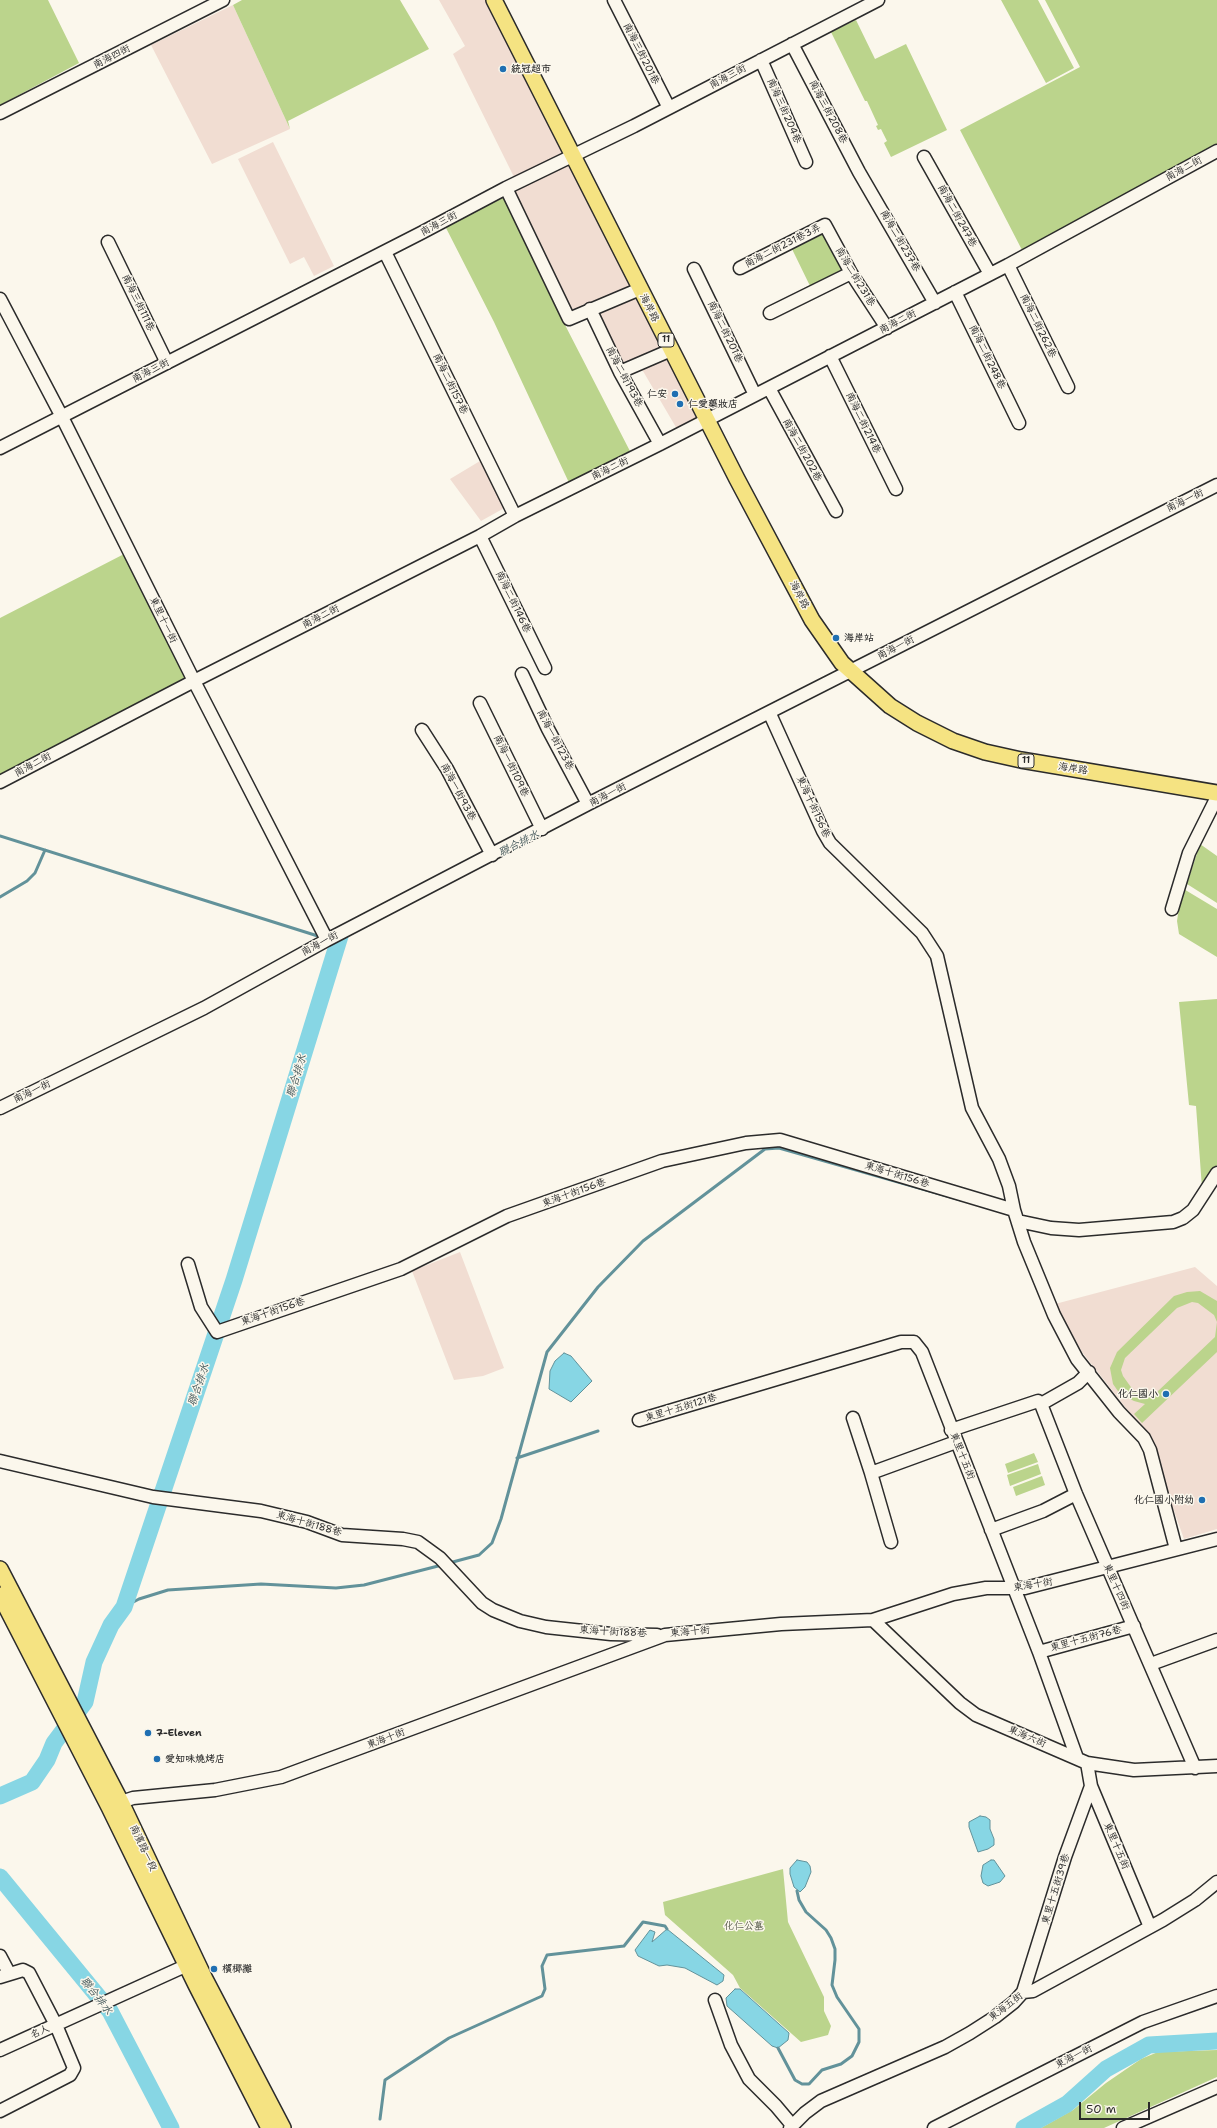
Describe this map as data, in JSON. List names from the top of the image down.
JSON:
{
  "streets": {
    "main road": ["海岸路", "11", "南濱路一段"],
    "street": [
      "南海三街201巷",
      "南海四街",
      "南海三街",
      "南海三街204巷",
      "南海三街208巷",
      "南海二街",
      "南海二街247巷",
      "南海二街237巷",
      "南海二街231巷3弄",
      "南海二街231巷",
      "南海三街111巷",
      "南海二街262巷",
      "南海二街201巷",
      "南海二街248巷",
      "南海二街193巷",
      "南海二街157巷",
      "南海二街214巷",
      "南海二街202巷",
      "南海一街",
      "南海二街146巷",
      "東里十一街",
      "南海一街123巷",
      "南海一街109巷",
      "南海一街93巷",
      "東海十街156巷",
      "東里十五街121巷",
      "東里十五街",
      "東海十街188巷",
      "東海十街",
      "東里十四街",
      "東里十五街76巷",
      "東海六街",
      "東里十五街39巷",
      "東海五街",
      "名人",
      "東海一街"
    ]
  },
  "crossings": [
    ["南海三街201巷", "南海三街"],
    ["南海三街", "南海三街204巷"],
    ["南海三街", "南海三街208巷"],
    ["南海三街", "南海三街111巷"],
    ["南海三街", "海岸路"],
    ["南海三街", "南海二街157巷"],
    ["南海三街", "東里十一街"],
    ["南海三街208巷", "南海二街237巷"],
    ["南海二街", "南海二街247巷"],
    ["南海二街", "南海二街237巷"],
    ["南海二街", "南海二街231巷"],
    ["南海二街", "海岸路"],
    ["南海二街", "南海二街262巷"],
    ["南海二街", "南海二街201巷"],
    ["南海二街", "南海二街248巷"],
    ["南海二街", "南海二街193巷"],
    ["南海二街", "南海二街157巷"],
    ["南海二街", "南海二街214巷"],
    ["南海二街", "南海二街202巷"],
    ["南海二街", "南海二街146巷"],
    ["南海二街", "東里十一街"],
    ["南海二街231巷3弄", "南海二街231巷"],
    ["海岸路", "南海一街"],
    ["南海一街", "東里十一街"],
    ["南海一街", "南海一街123巷"],
    ["南海一街", "南海一街109巷"],
    ["南海一街", "南海一街93巷"],
    ["南海一街", "東海十街156巷"],
    ["東海十街156巷", "東海十街"],
    ["東里十五街121巷", "東里十五街"],
    ["東里十五街", "東海十街"],
    ["東里十五街", "東里十五街76巷"],
    ["東里十五街", "東海六街"],
    ["東里十五街", "東里十五街39巷"],
    ["東里十五街", "東海五街"],
    ["東海十街188巷", "東海十街"],
    ["東海十街", "東里十四街"],
    ["東海十街", "東海六街"],
    ["東海十街", "南濱路一段"],
    ["東里十四街", "東里十五街76巷"],
    ["東里十四街", "東海六街"],
    ["南濱路一段", "名人"],
    ["東里十五街39巷", "東海五街"]
  ],
  "water": ["聯合排水"],
  "parks": ["化仁公墓"],
  "places": [
    "統冠超市",
    "仁安",
    "仁愛藥妝店",
    "海岸站",
    "化仁國小",
    "化仁國小附幼",
    "7-Eleven",
    "愛知味燒烤店",
    "檳榔攤"
  ],
  "scale_bar": "50 m"
}
